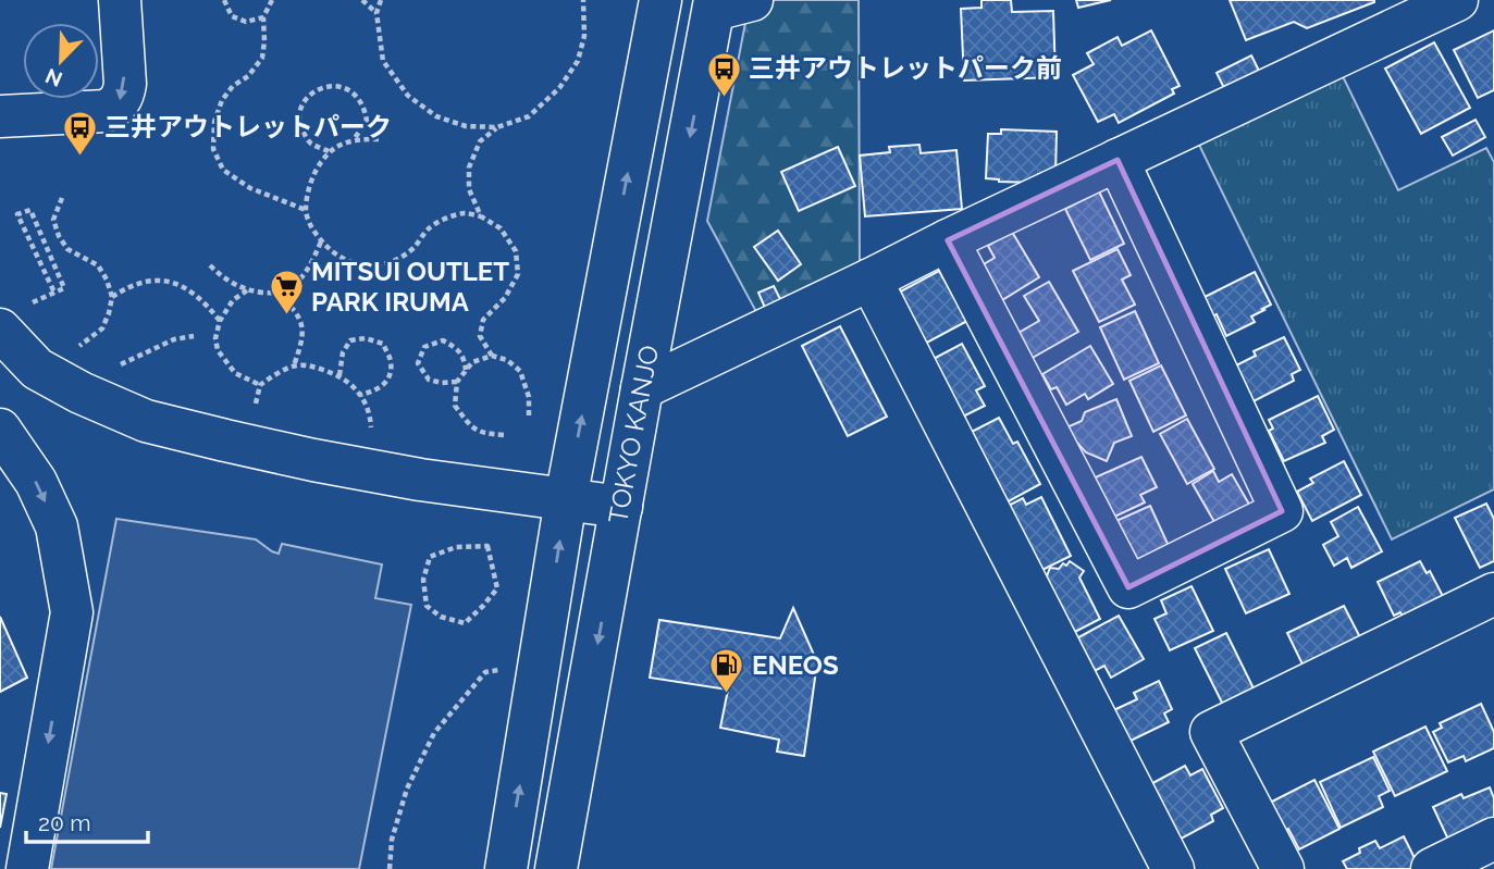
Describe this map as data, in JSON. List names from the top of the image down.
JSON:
{
  "streets": {
    "main road": ["TOKYO KANJO"]
  },
  "places": {
    "bus stop": ["三井アウトレットパーク前", "三井アウトレットパーク"],
    "supermarket": ["MITSUI OUTLET PARK IRUMA"],
    "fuel station": ["ENEOS"]
  },
  "scale_bar": "20 m",
  "north": "bottom left"
}
